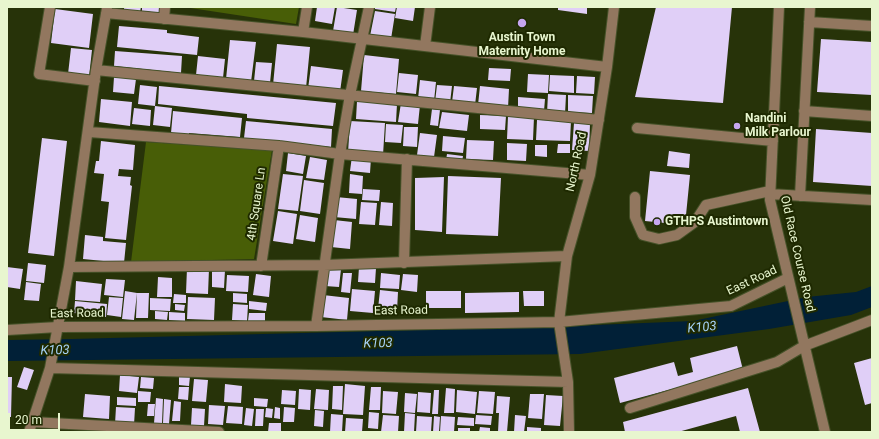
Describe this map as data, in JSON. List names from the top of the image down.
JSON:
{
  "streets": {
    "street": [
      "North Road",
      "4th Square Ln",
      "Old Race Course Road",
      "East Road"
    ]
  },
  "crossings": [
    ["North Road", "East Road"],
    ["Old Race Course Road", "East Road"]
  ],
  "water": ["K103"],
  "places": ["Austin Town Maternity Home", "Nandini Milk Parlour", "GTHPS Austintown"],
  "scale_bar": "20 m"
}
